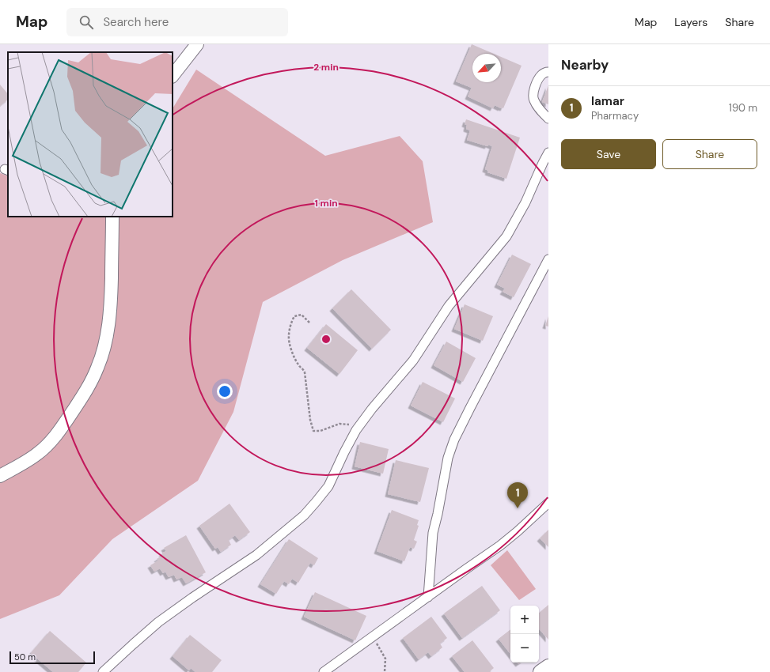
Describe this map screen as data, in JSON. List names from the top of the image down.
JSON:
{
  "scale_bar": "50 m",
  "north": "bottom left",
  "page": {
    "header": "Map",
    "search": "Search here",
    "nav": ["Map", "Layers", "Share"],
    "heading": "Nearby",
    "list": [
      {
        "mark": "1",
        "name": "lamar",
        "note": "Pharmacy",
        "value": "190 m"
      }
    ],
    "buttons": ["Save", "Share"],
    "pins": "1",
    "map_buttons": ["+", "−"],
    "scale": "50 m"
  },
  "rings": ["2 min", "1 min"]
}
